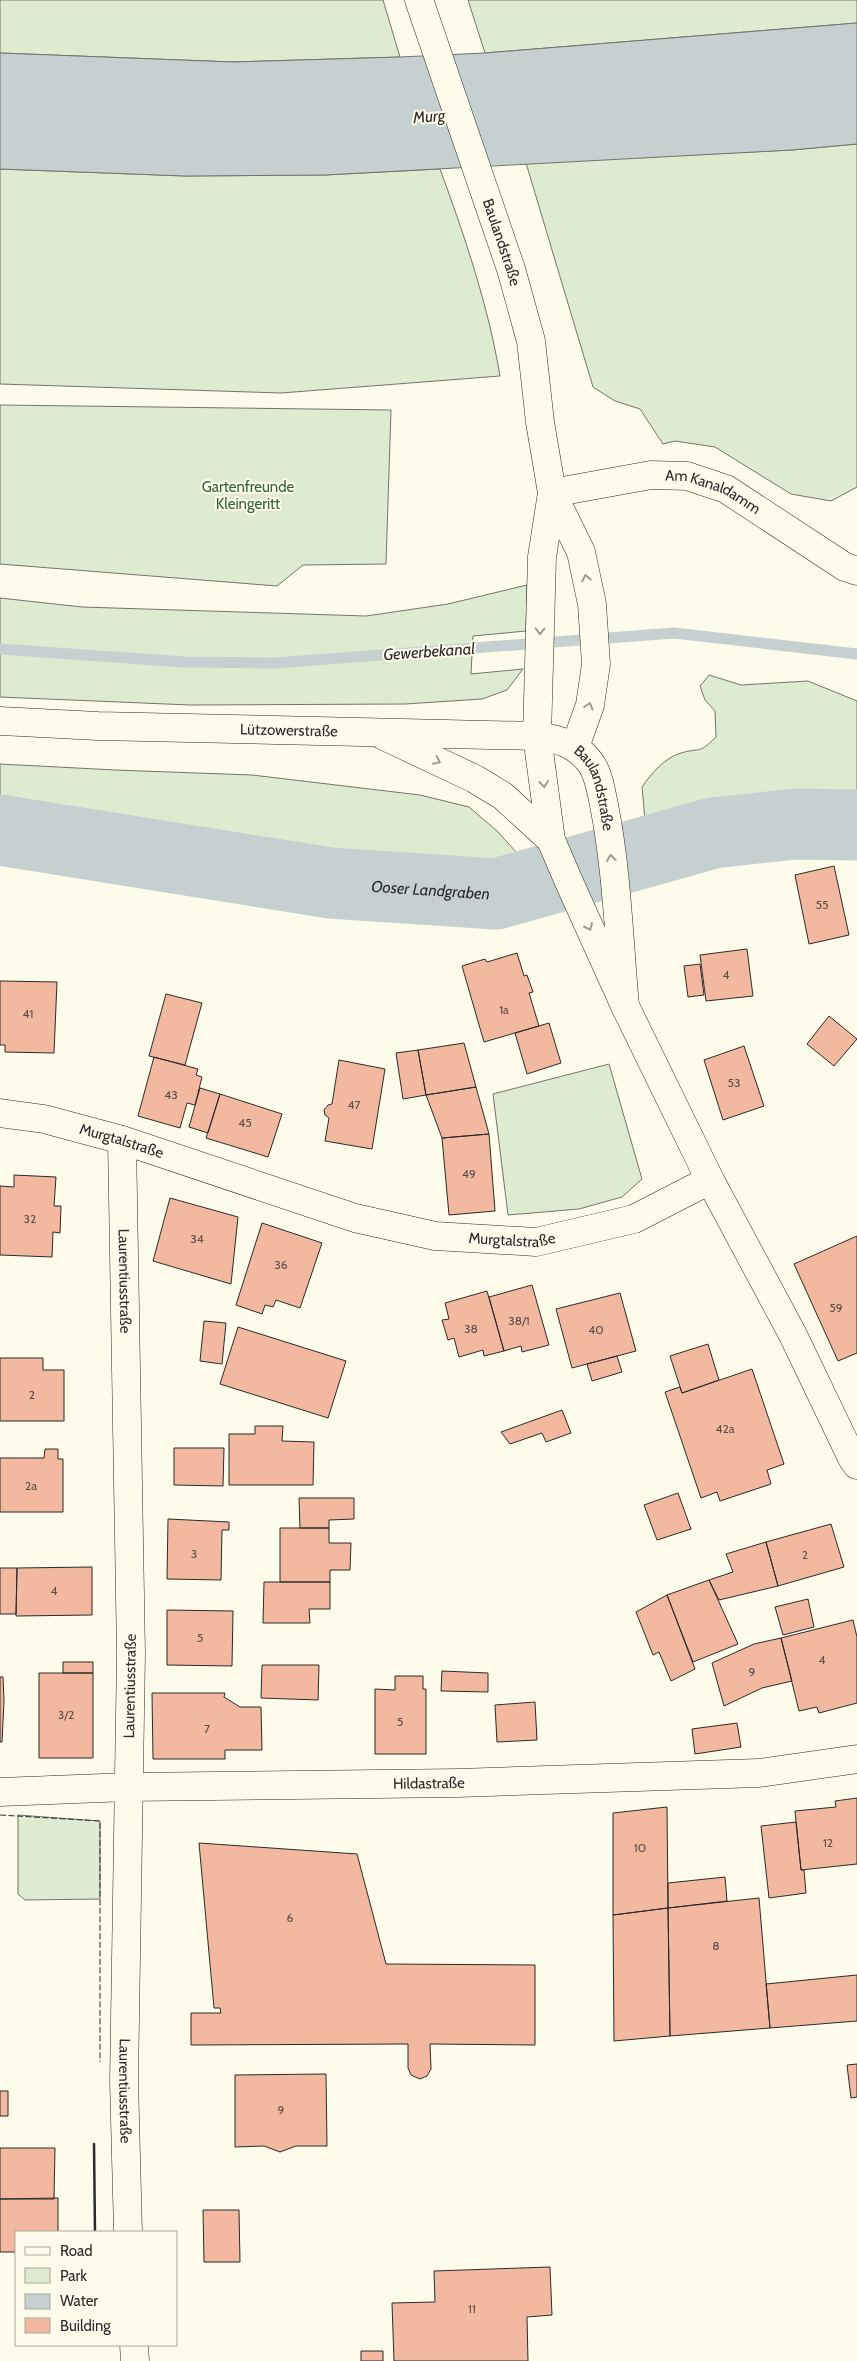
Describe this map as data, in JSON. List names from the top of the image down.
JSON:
{
  "streets": {
    "street": [
      "Baulandstraße",
      "Am Kanaldamm",
      "Lützowerstraße",
      "Murgtalstraße",
      "Laurentiusstraße",
      "Hildastraße"
    ]
  },
  "crossings": [
    ["Baulandstraße", "Am Kanaldamm"],
    ["Baulandstraße", "Lützowerstraße"],
    ["Baulandstraße", "Murgtalstraße"],
    ["Murgtalstraße", "Laurentiusstraße"],
    ["Laurentiusstraße", "Hildastraße"]
  ],
  "water": ["Murg", "Gewerbekanal", "Ooser Landgraben"],
  "parks": ["Gartenfreunde Kleingeritt"],
  "house_numbers": [
    "55",
    "4",
    "1a",
    "41",
    "53",
    "43",
    "47",
    "45",
    "49",
    "32",
    "34",
    "36",
    "59",
    "38/1",
    "38",
    "40",
    "2",
    "42a",
    "2a",
    "3",
    "2",
    "4",
    "5",
    "4",
    "9",
    "3/2",
    "5",
    "7",
    "12",
    "10",
    "6",
    "8",
    "9",
    "11"
  ],
  "legend": [
    "Road",
    "Park",
    "Water",
    "Building"
  ]
}
